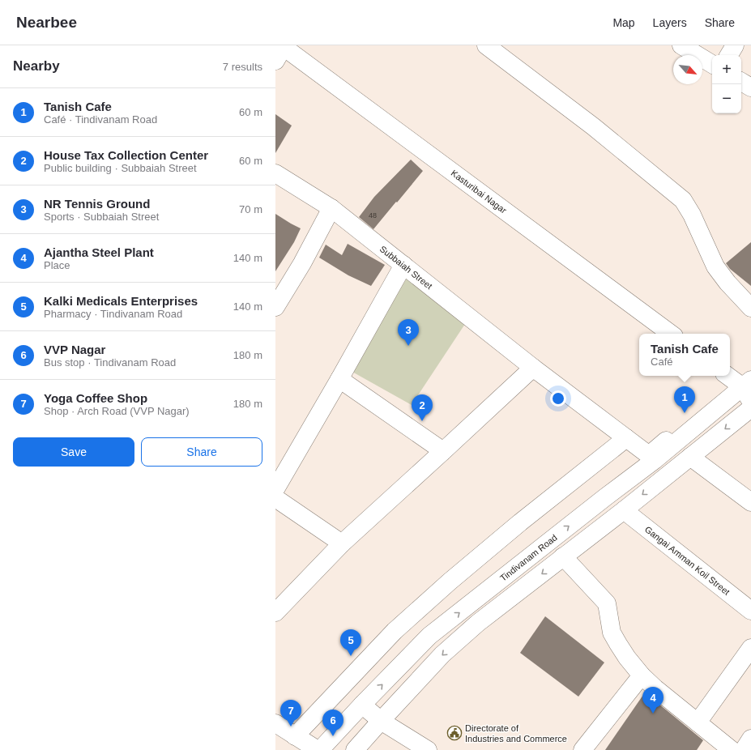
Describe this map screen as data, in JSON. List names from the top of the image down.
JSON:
{
  "streets": {
    "main road": [
      "Kasturibai Nagar",
      "Subbaiah Street",
      "Tindivanam Road",
      "Gangai Amman Koil Street"
    ]
  },
  "crossings": [
    ["Subbaiah Street", "Tindivanam Road"]
  ],
  "places": {
    "public building": ["Directorate of Industries and Commerce"]
  },
  "house_numbers": ["48"],
  "north": "bottom right",
  "page": {
    "header": "Nearbee",
    "nav": ["Map", "Layers", "Share"],
    "heading": ["Nearby", "7 results"],
    "map_buttons": ["+", "−"],
    "list": [
      {
        "mark": "1",
        "name": "Tanish Cafe",
        "note": "Café · Tindivanam Road",
        "value": "60 m"
      },
      {
        "mark": "2",
        "name": "House Tax Collection Center",
        "note": "Public building · Subbaiah Street",
        "value": "60 m"
      },
      {
        "mark": "3",
        "name": "NR Tennis Ground",
        "note": "Sports · Subbaiah Street",
        "value": "70 m"
      },
      {
        "mark": "4",
        "name": "Ajantha Steel Plant",
        "note": "Place",
        "value": "140 m"
      },
      {
        "mark": "5",
        "name": "Kalki Medicals Enterprises",
        "note": "Pharmacy · Tindivanam Road",
        "value": "140 m"
      },
      {
        "mark": "6",
        "name": "VVP Nagar",
        "note": "Bus stop · Tindivanam Road",
        "value": "180 m"
      },
      {
        "mark": "7",
        "name": "Yoga Coffee Shop",
        "note": "Shop · Arch Road (VVP Nagar)",
        "value": "180 m"
      }
    ],
    "pins": [
      "3",
      "1",
      "2",
      "5",
      "4",
      "7",
      "6"
    ],
    "popup": ["Tanish Cafe", "Café"],
    "buttons": ["Save", "Share"]
  }
}
